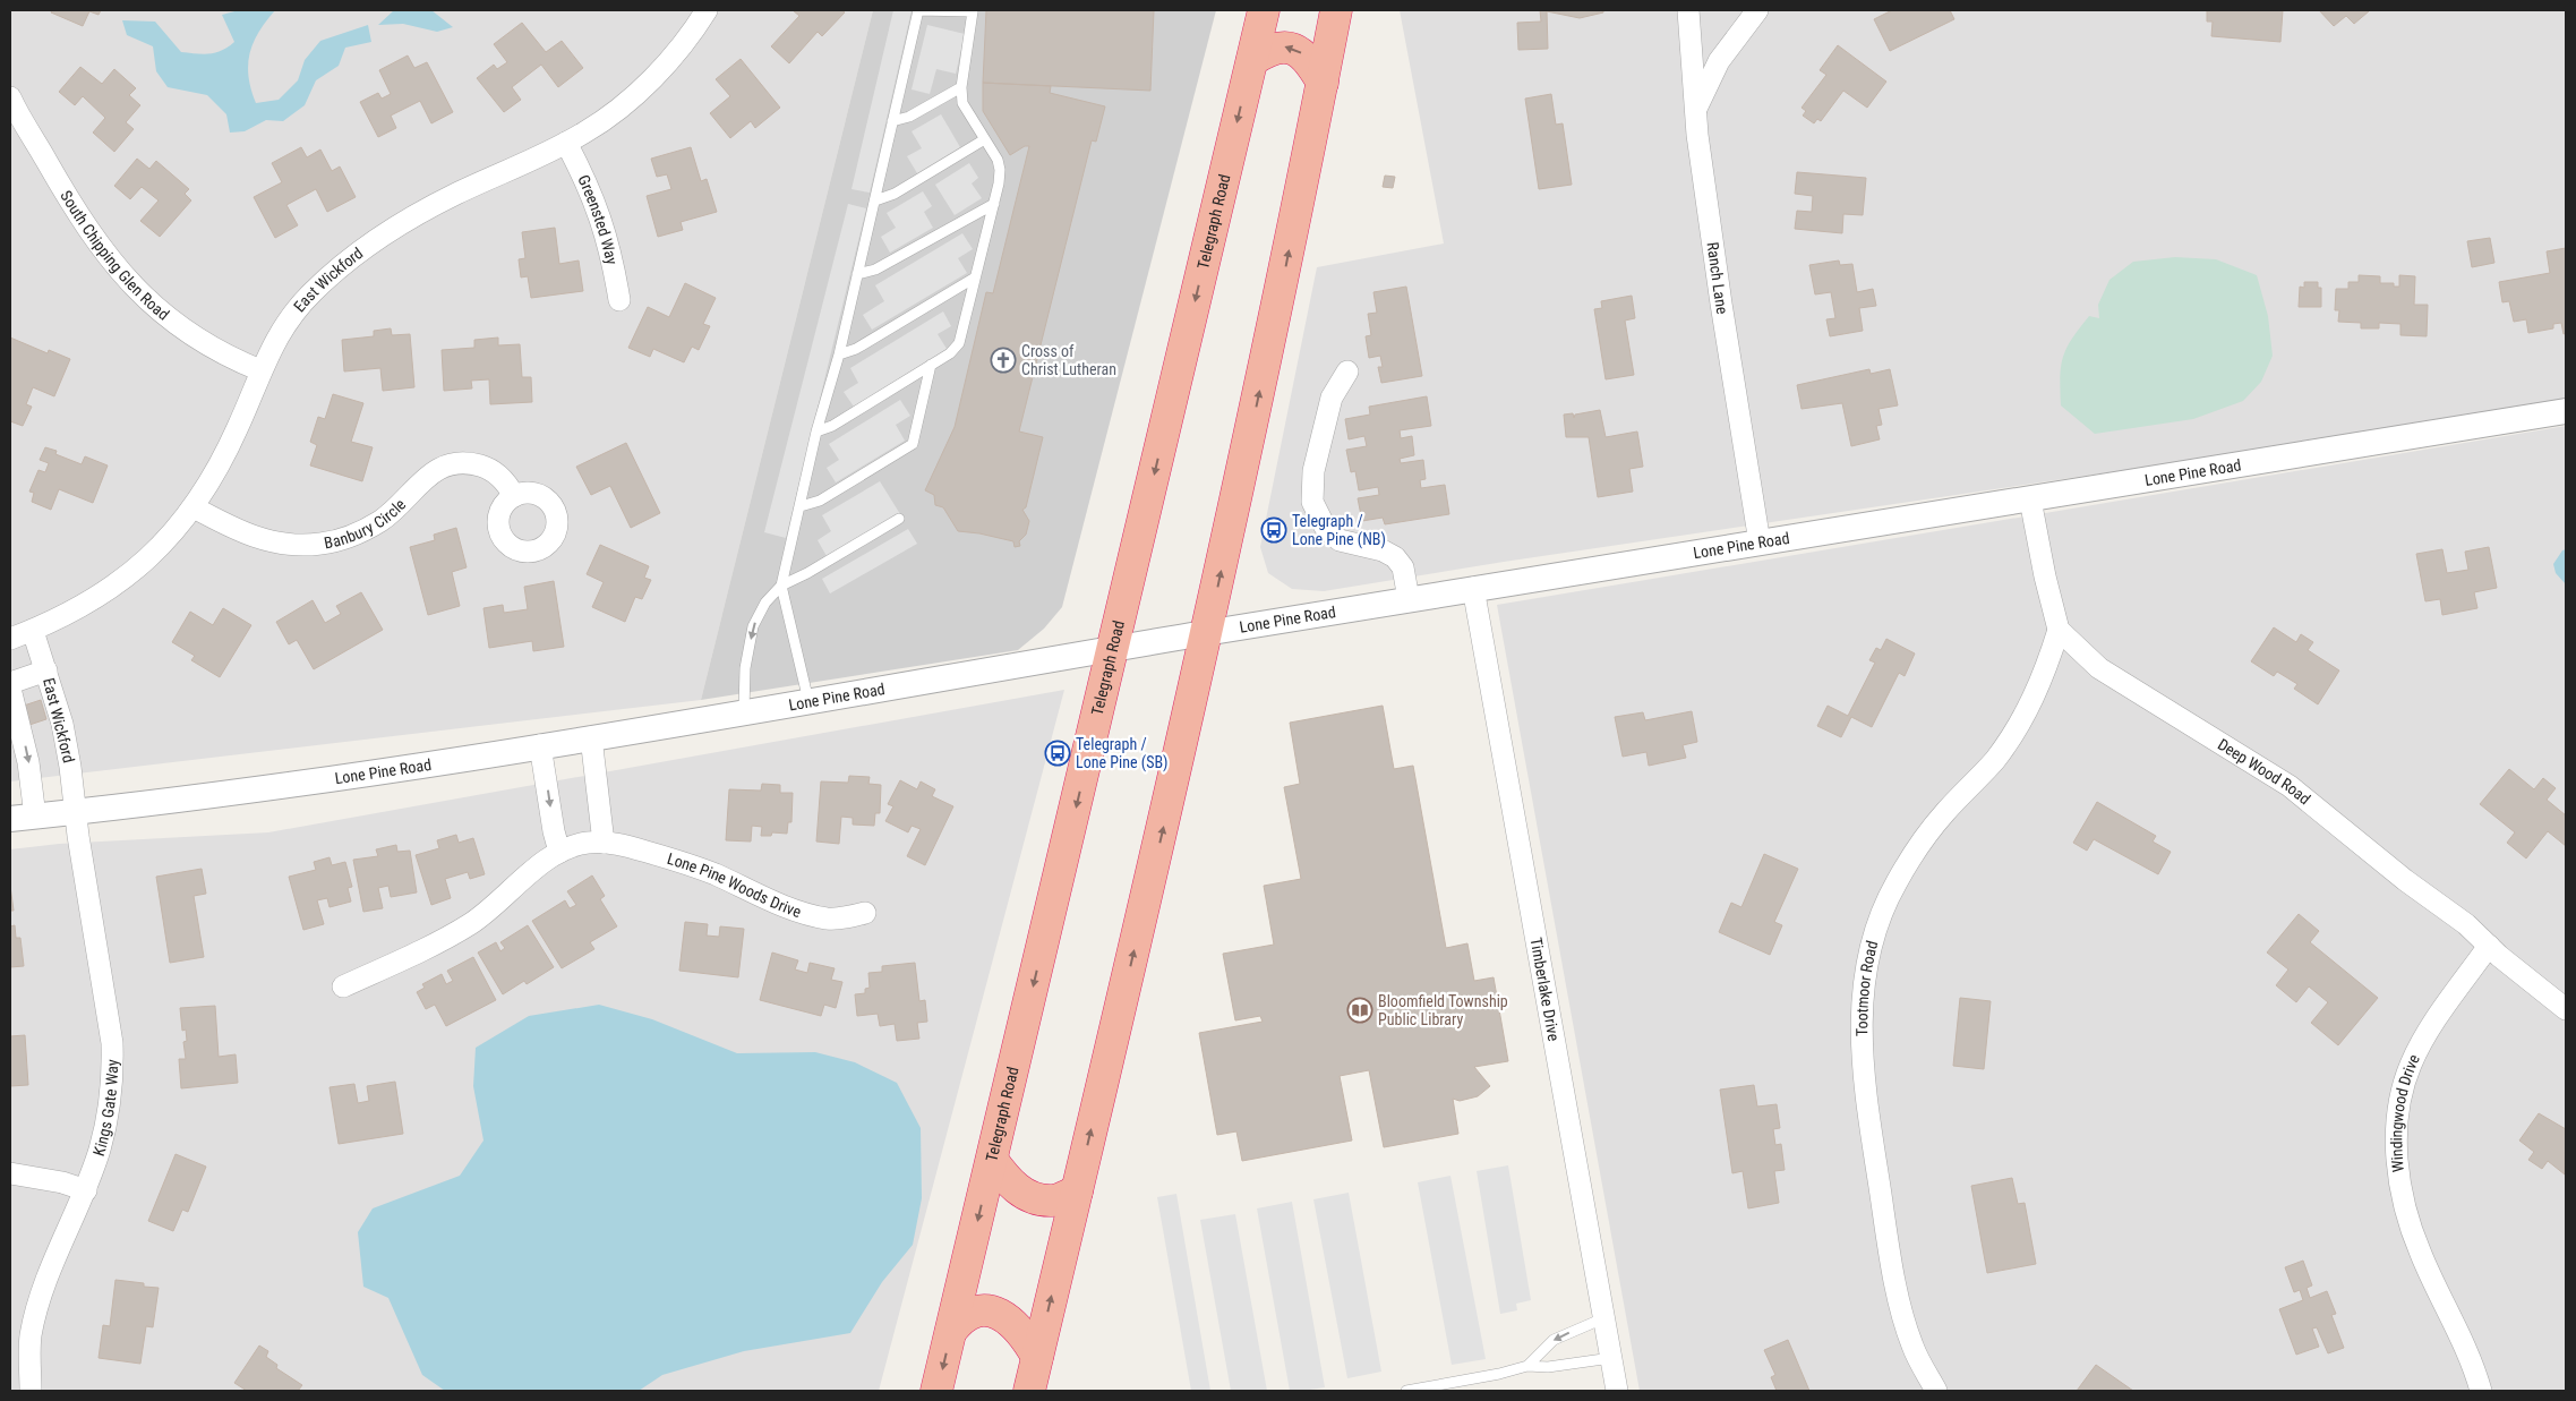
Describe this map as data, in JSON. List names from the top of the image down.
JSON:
{
  "streets": {
    "highway": ["Telegraph Road"],
    "street": [
      "Greensted Way",
      "South Chipping Glen Road",
      "Ranch Lane",
      "East Wickford",
      "Lone Pine Road",
      "Banbury Circle",
      "Deep Wood Road",
      "Lone Pine Woods Drive",
      "Tootmoor Road",
      "Timberlake Drive",
      "Kings Gate Way",
      "Windingwood Drive"
    ]
  },
  "crossings": [
    ["Greensted Way", "East Wickford"],
    ["Telegraph Road", "Lone Pine Road"],
    ["South Chipping Glen Road", "East Wickford"],
    ["Ranch Lane", "Lone Pine Road"],
    ["East Wickford", "Lone Pine Road"],
    ["East Wickford", "Banbury Circle"],
    ["East Wickford", "Kings Gate Way"],
    ["Lone Pine Road", "Timberlake Drive"],
    ["Lone Pine Road", "Kings Gate Way"],
    ["Deep Wood Road", "Tootmoor Road"],
    ["Deep Wood Road", "Windingwood Drive"]
  ],
  "places": {
    "church": ["Cross of Christ Lutheran"],
    "bus stop": ["Telegraph / Lone Pine (NB)", "Telegraph / Lone Pine (SB)"],
    "library": ["Bloomfield Township Public Library"]
  }
}
